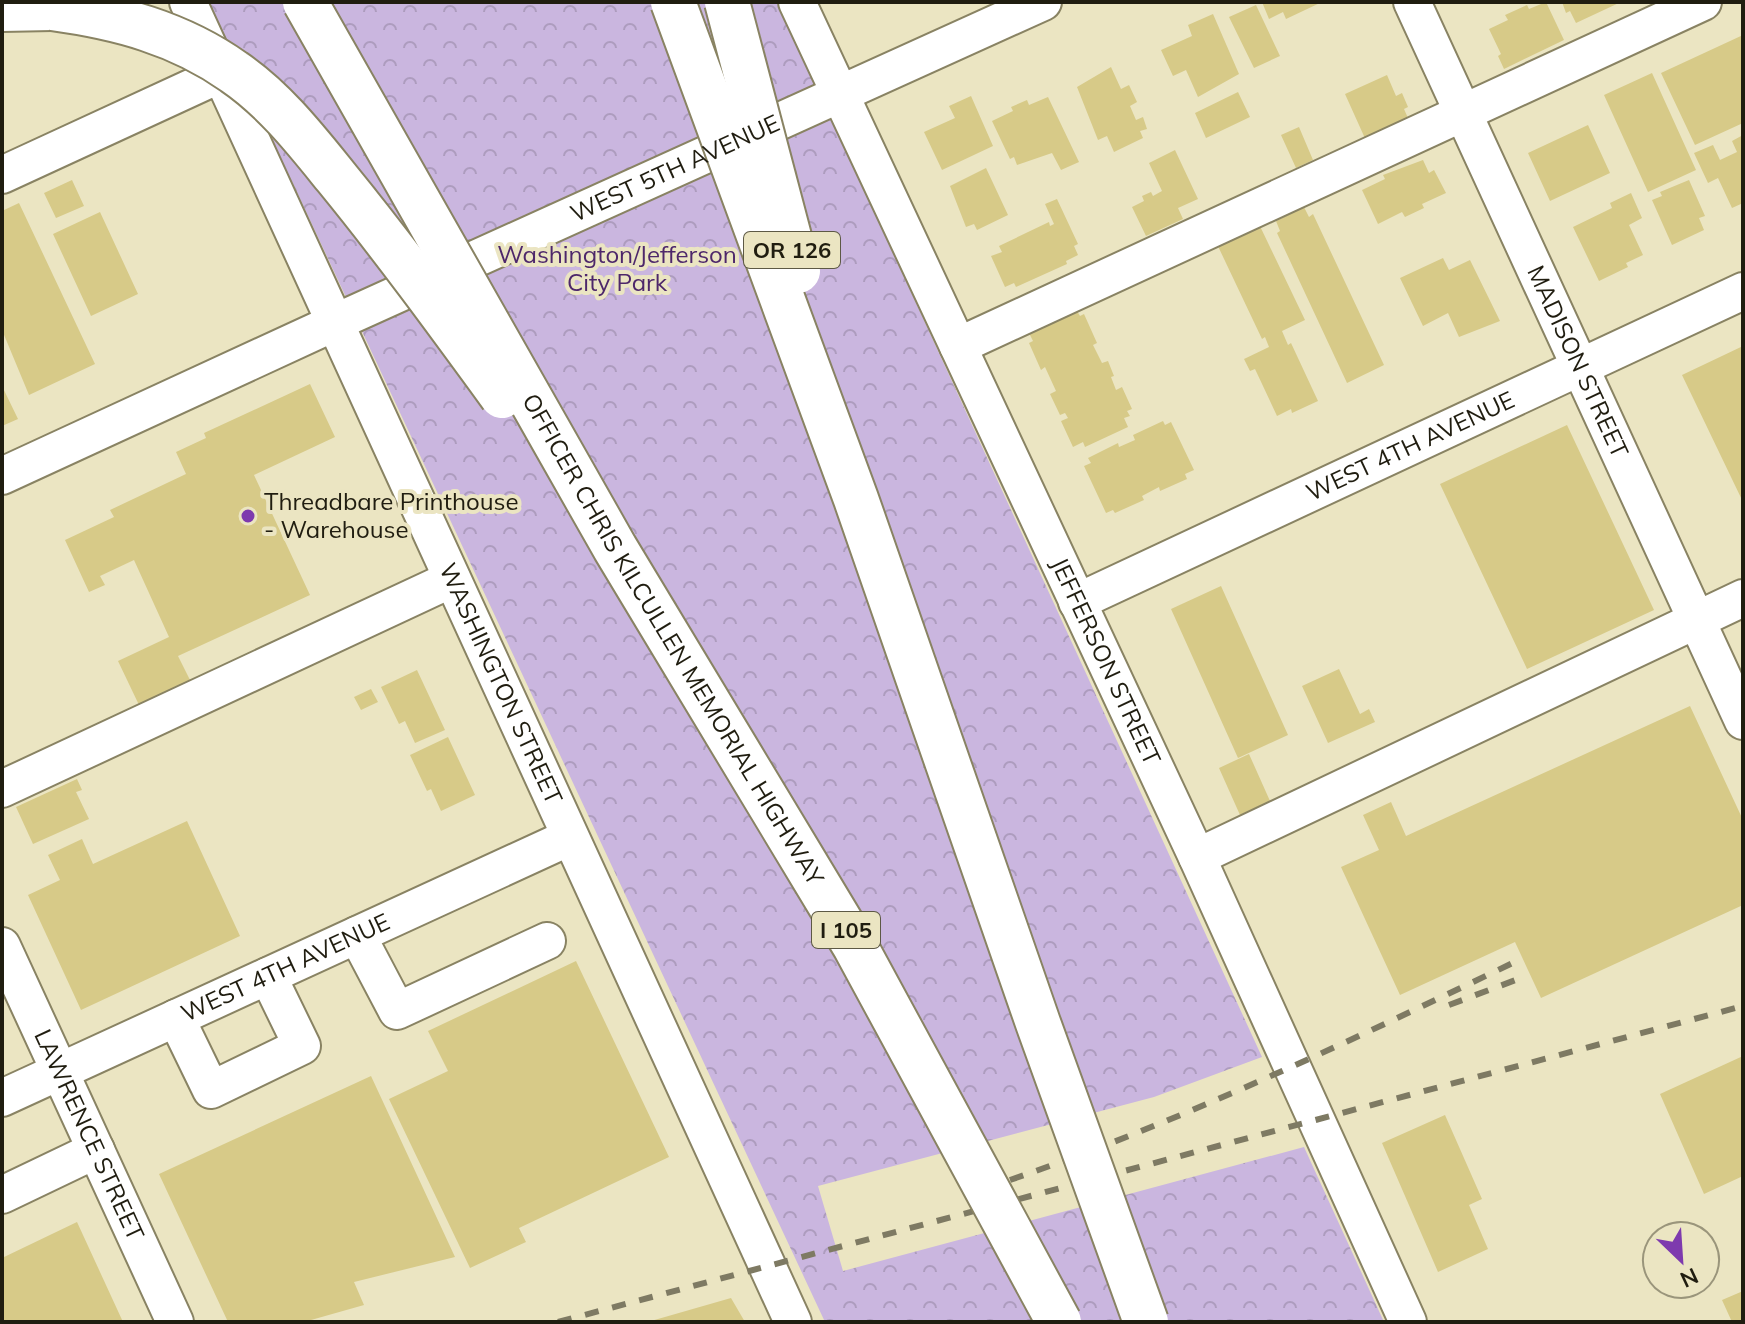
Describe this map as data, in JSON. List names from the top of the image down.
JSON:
{
  "streets": {
    "highway": ["OR 126", "OFFICER CHRIS KILCULLEN MEMORIAL HIGHWAY", "I 105"],
    "street": [
      "WEST 5TH AVENUE",
      "MADISON STREET",
      "WEST 4TH AVENUE",
      "JEFFERSON STREET",
      "WASHINGTON STREET",
      "LAWRENCE STREET"
    ]
  },
  "crossings": [
    ["WEST 5TH AVENUE", "JEFFERSON STREET"],
    ["WEST 5TH AVENUE", "WASHINGTON STREET"],
    ["MADISON STREET", "WEST 4TH AVENUE"],
    ["WEST 4TH AVENUE", "JEFFERSON STREET"],
    ["WEST 4TH AVENUE", "WASHINGTON STREET"],
    ["WEST 4TH AVENUE", "LAWRENCE STREET"]
  ],
  "parks": ["Washington/Jefferson City Park"],
  "places": ["Threadbare Printhouse - Warehouse"],
  "north": "bottom right"
}
